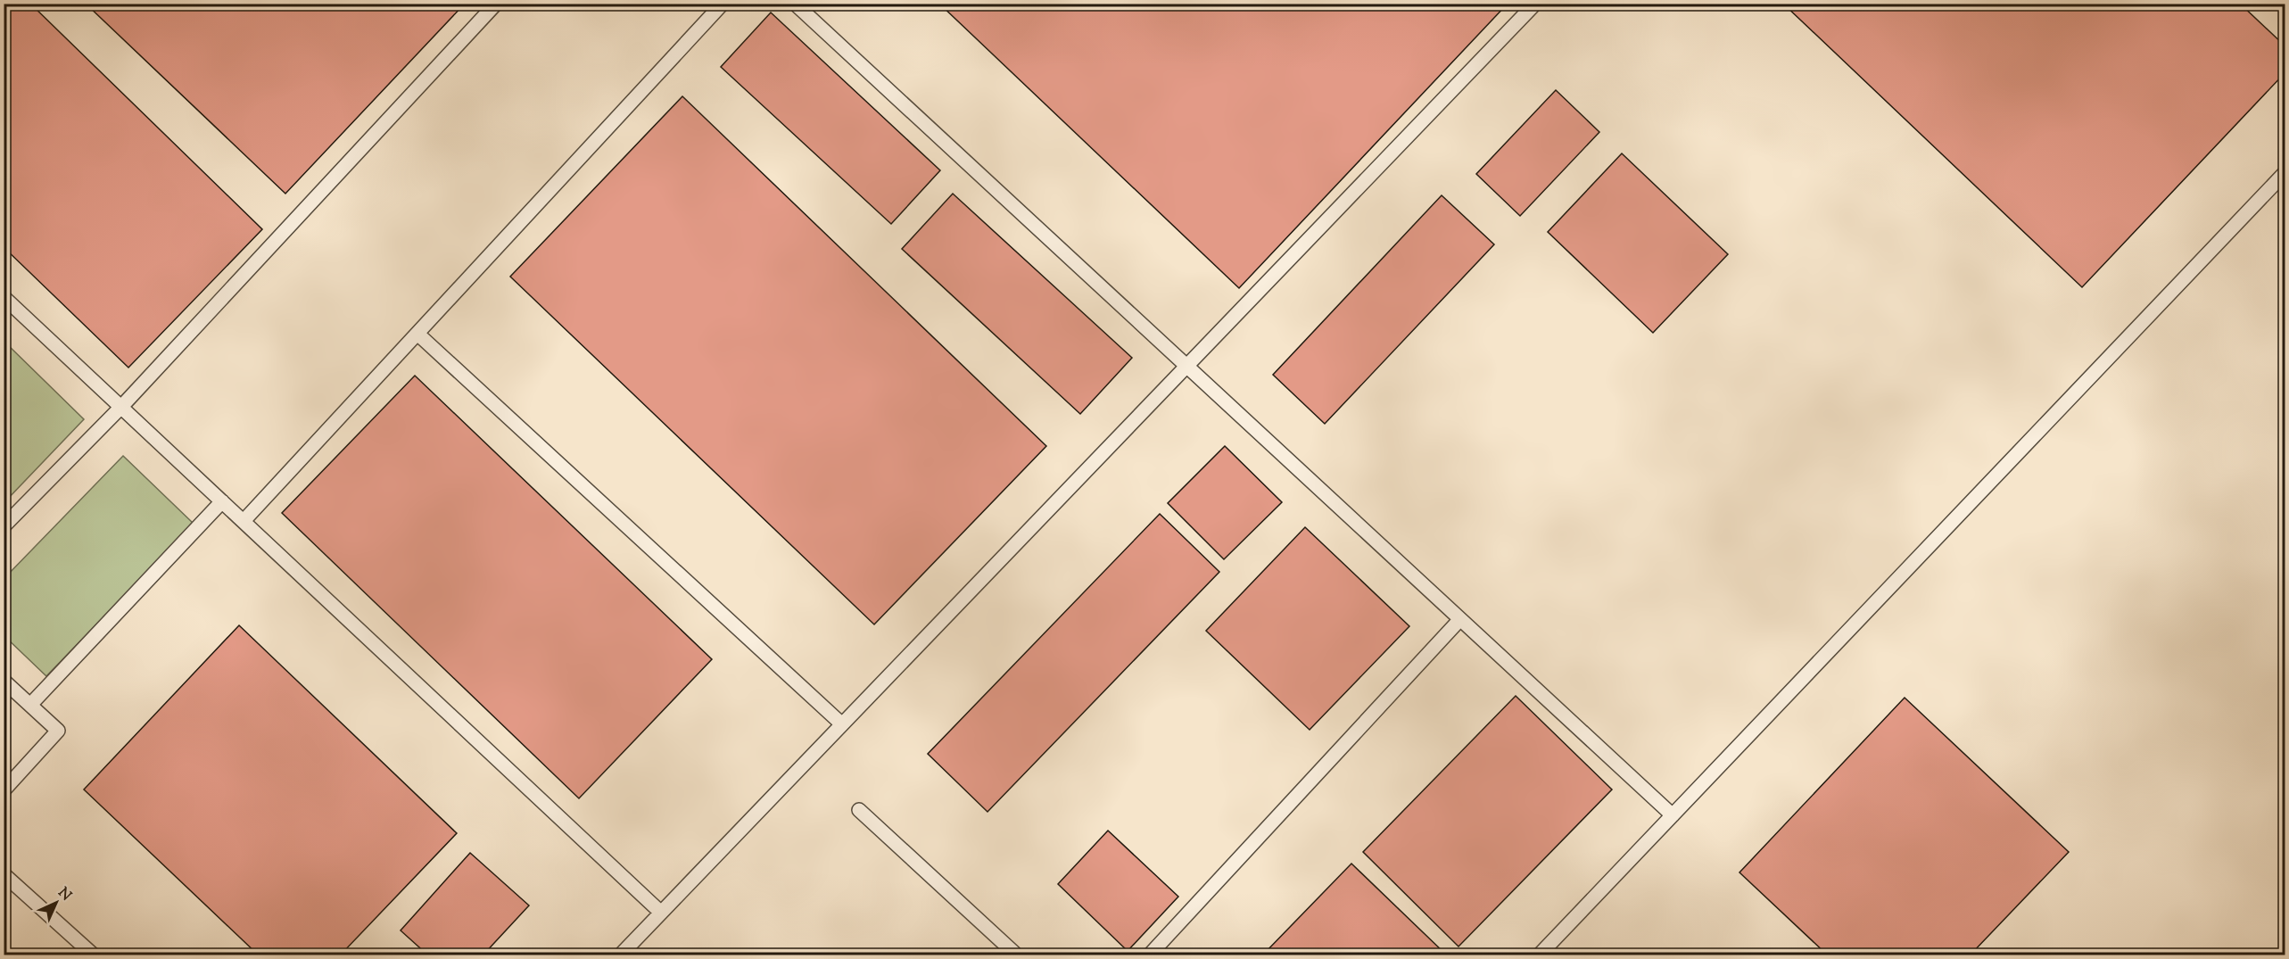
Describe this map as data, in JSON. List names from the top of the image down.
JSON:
{
  "north": "top right"
}
